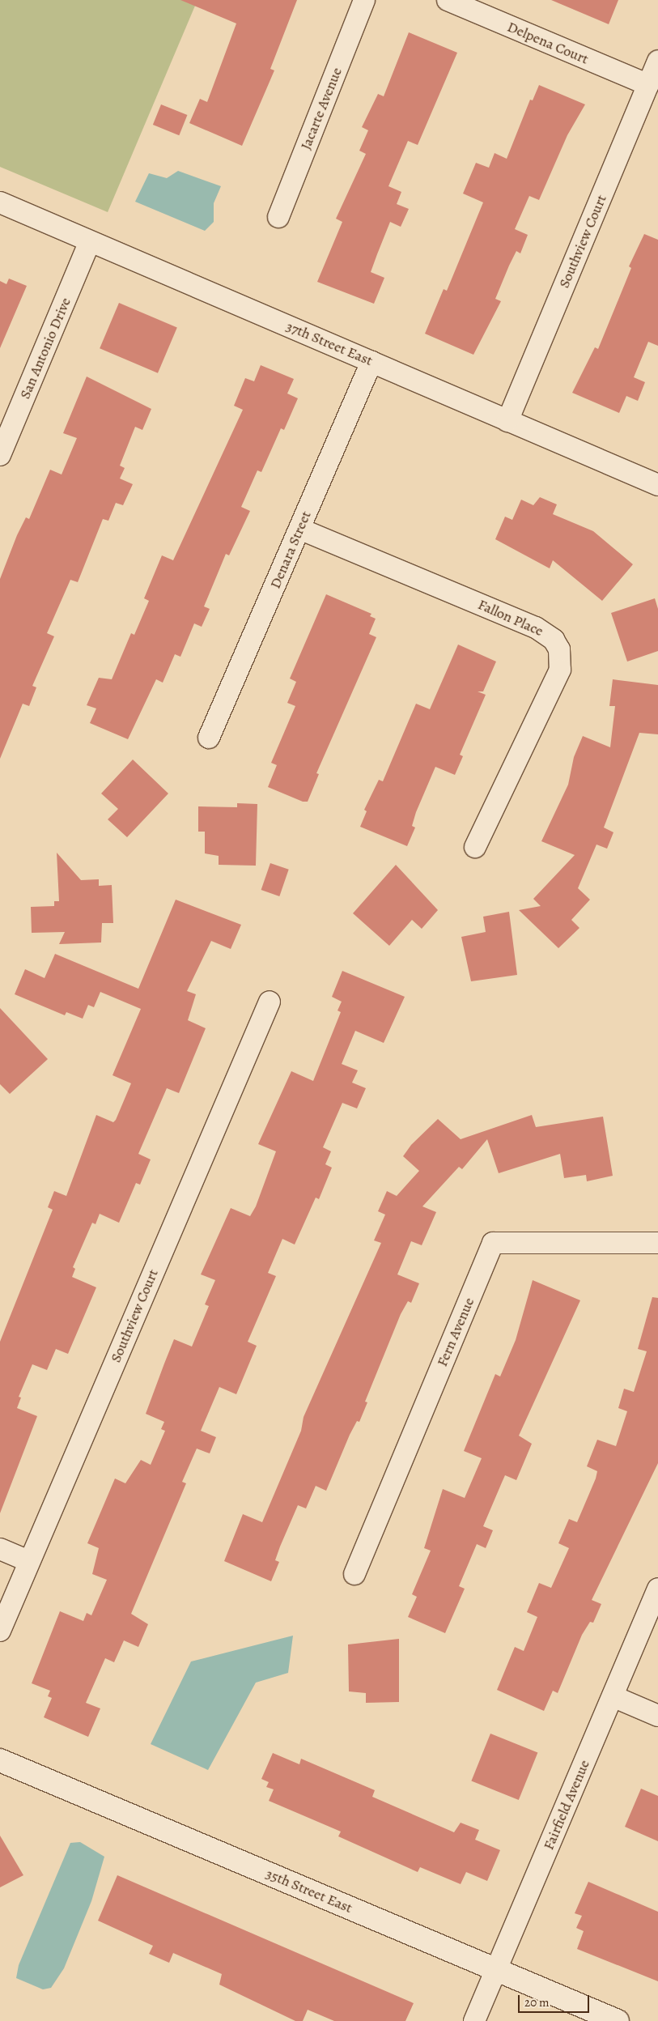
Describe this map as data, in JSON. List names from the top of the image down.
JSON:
{
  "streets": {
    "street": [
      "Delpena Court",
      "Jacarte Avenue",
      "Southview Court",
      "37th Street East",
      "San Antonio Drive",
      "Denara Street",
      "Fallon Place",
      "Fern Avenue",
      "Fairfield Avenue",
      "35th Street East"
    ]
  },
  "crossings": [
    ["Delpena Court", "Southview Court"],
    ["Southview Court", "37th Street East"],
    ["37th Street East", "San Antonio Drive"],
    ["37th Street East", "Denara Street"],
    ["Denara Street", "Fallon Place"],
    ["Fairfield Avenue", "35th Street East"]
  ],
  "scale_bar": "20 m"
}
